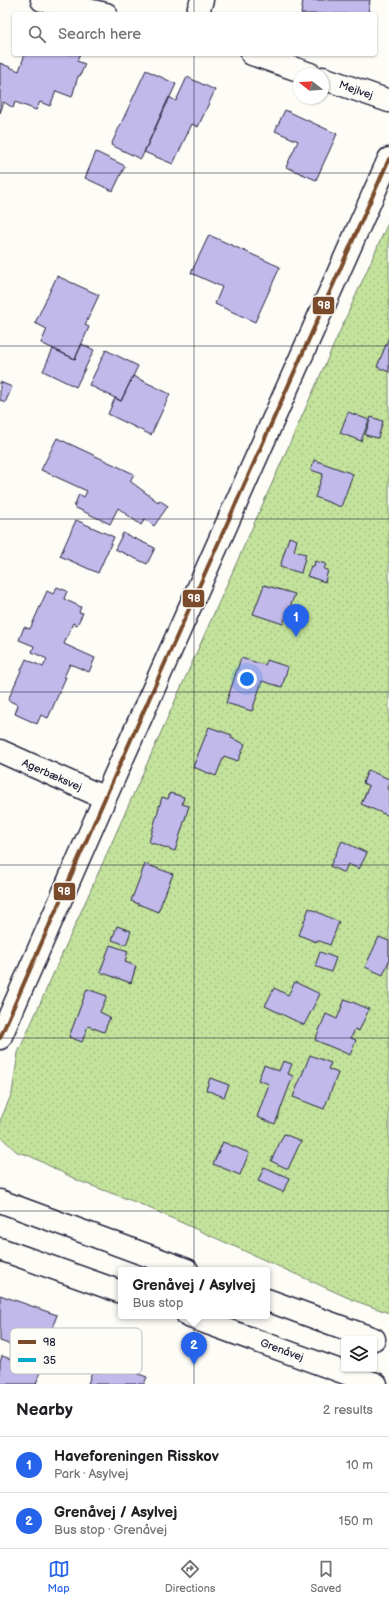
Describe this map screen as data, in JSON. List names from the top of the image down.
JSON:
{
  "streets": {
    "street": ["Mejlvej", "Agerbæksvej", "Grenåvej"]
  },
  "lines": ["transit line 98"],
  "legend": ["98", "35"],
  "north": "left",
  "page": {
    "search": "Search here",
    "pins": ["1", "2"],
    "popup": ["Grenåvej / Asylvej", "Bus stop"],
    "heading": ["Nearby", "2 results"],
    "list": [
      {
        "mark": "1",
        "name": "Haveforeningen Risskov",
        "note": "Park · Asylvej",
        "value": "10 m"
      },
      {
        "mark": "2",
        "name": "Grenåvej / Asylvej",
        "note": "Bus stop · Grenåvej",
        "value": "150 m"
      }
    ],
    "nav": ["Map", "Directions", "Saved"]
  }
}
